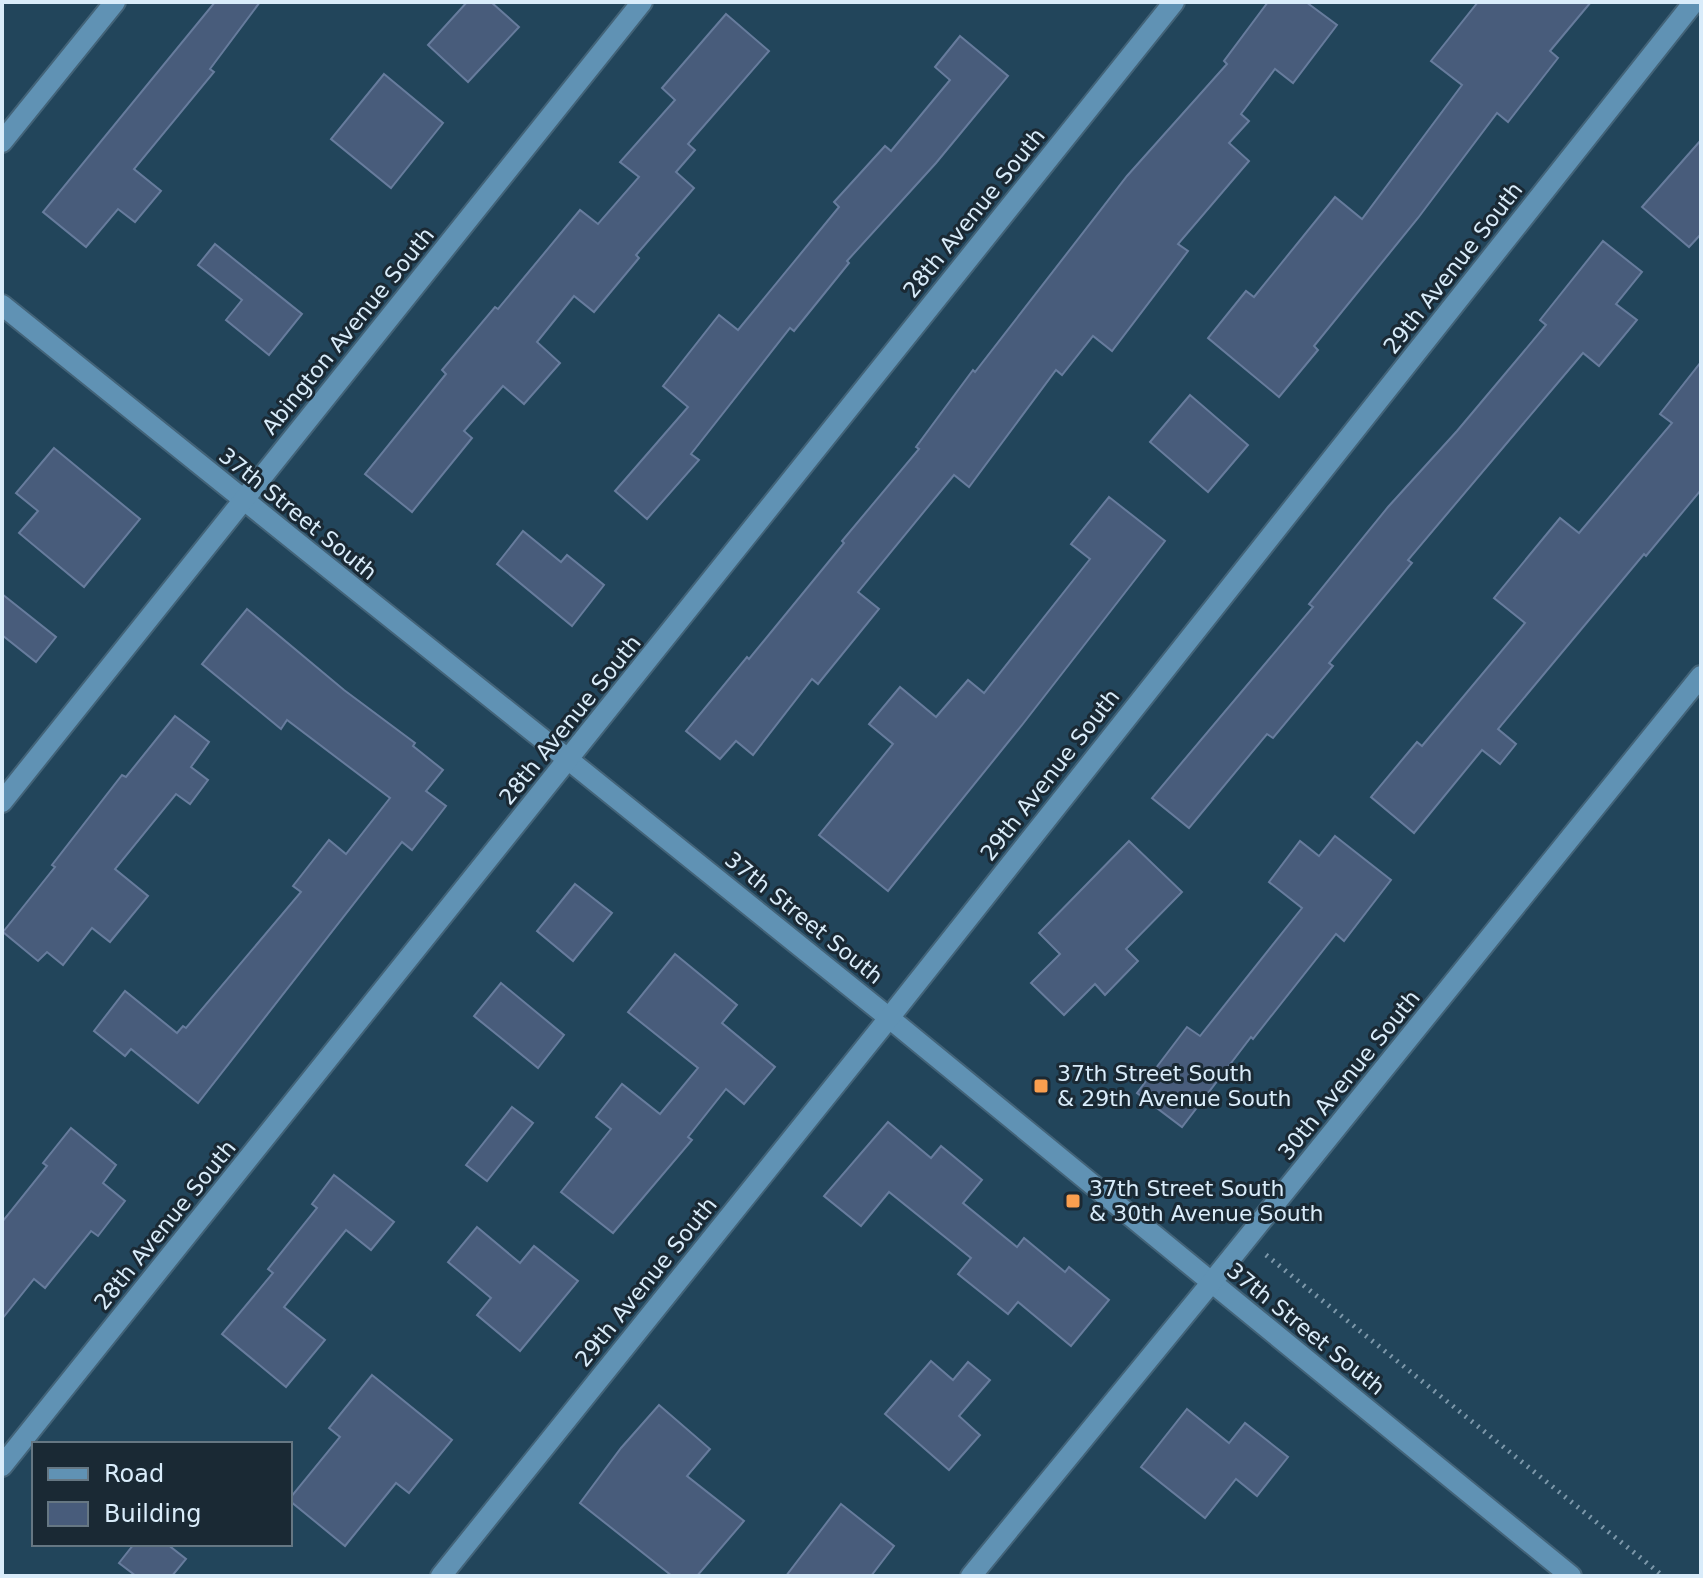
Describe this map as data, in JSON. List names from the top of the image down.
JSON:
{
  "streets": {
    "street": [
      "28th Avenue South",
      "29th Avenue South",
      "Abington Avenue South",
      "37th Street South",
      "30th Avenue South"
    ]
  },
  "crossings": [
    ["28th Avenue South", "37th Street South"],
    ["29th Avenue South", "37th Street South"],
    ["Abington Avenue South", "37th Street South"],
    ["37th Street South", "30th Avenue South"]
  ],
  "places": {
    "transit": ["37th Street South & 29th Avenue South", "37th Street South & 30th Avenue South"]
  },
  "legend": ["Road", "Building"]
}
